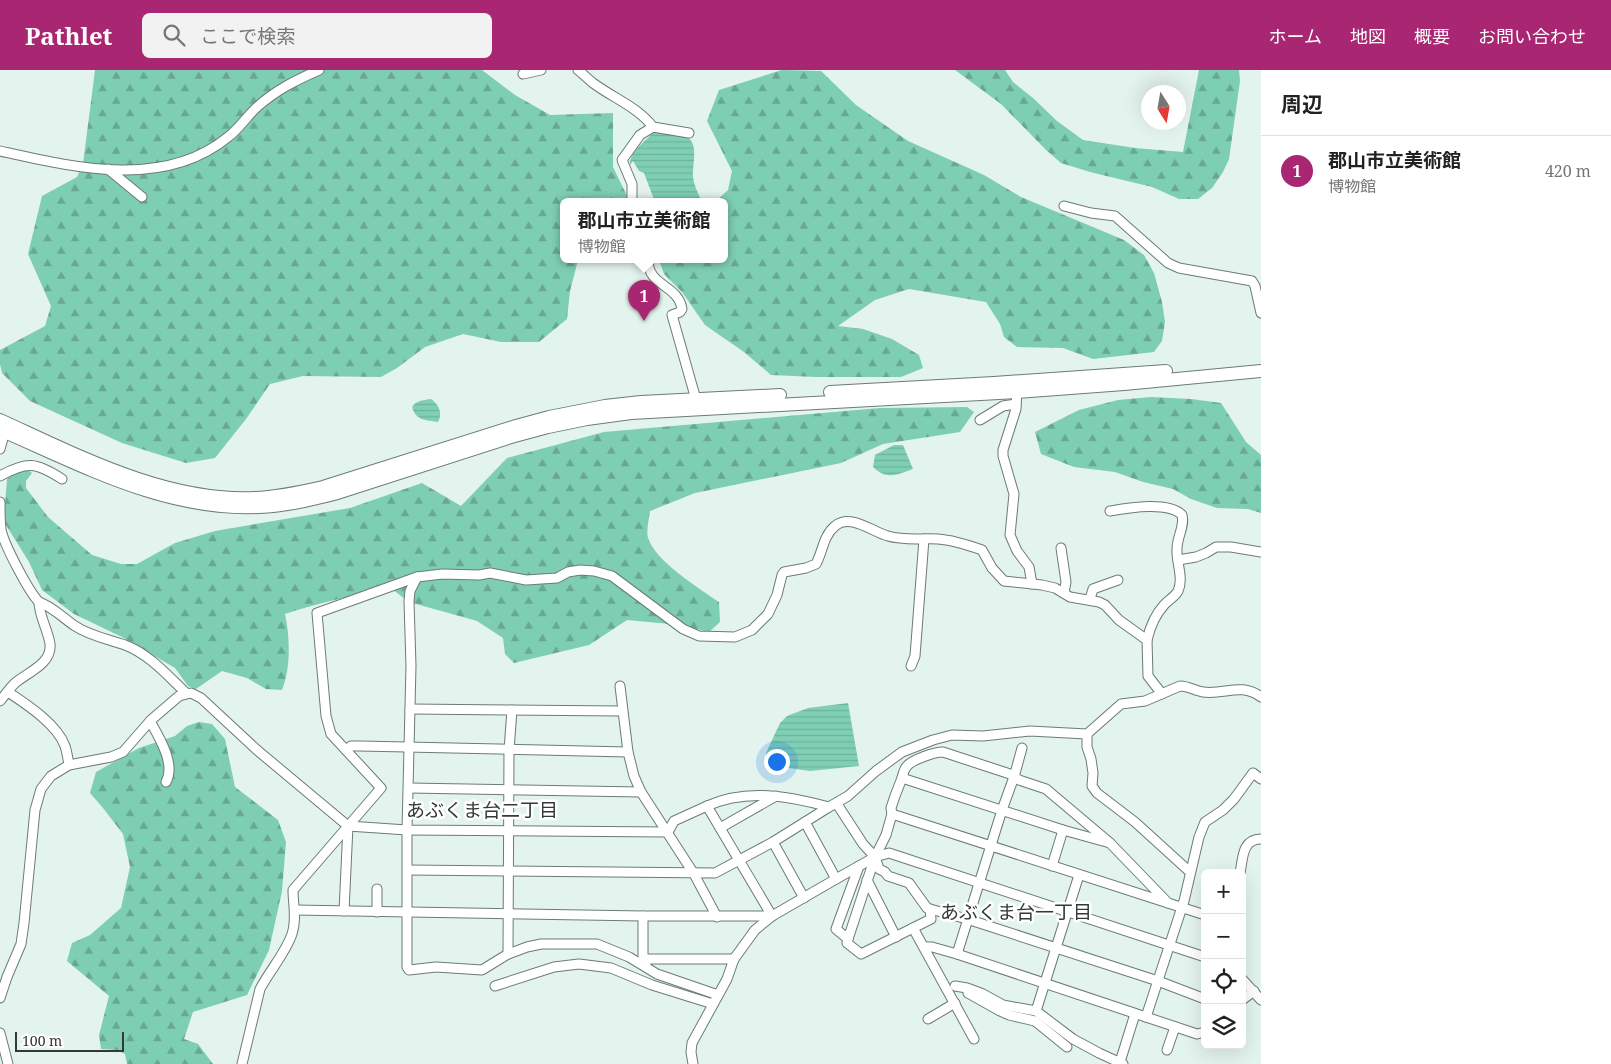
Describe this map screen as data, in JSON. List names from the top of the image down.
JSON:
{
  "districts": ["あぶくま台二丁目", "あぶくま台一丁目"],
  "scale_bar": "100 m",
  "north": "bottom",
  "page": {
    "header": "Pathlet",
    "search": "ここで検索",
    "nav": [
      "ホーム",
      "地図",
      "概要",
      "お問い合わせ"
    ],
    "heading": "周辺",
    "list": [
      {
        "mark": "1",
        "name": "郡山市立美術館",
        "note": "博物館",
        "value": "420 m"
      }
    ],
    "popup": ["郡山市立美術館", "博物館"],
    "pins": "1",
    "map_buttons": ["+", "−"],
    "scale": "100 m"
  }
}
